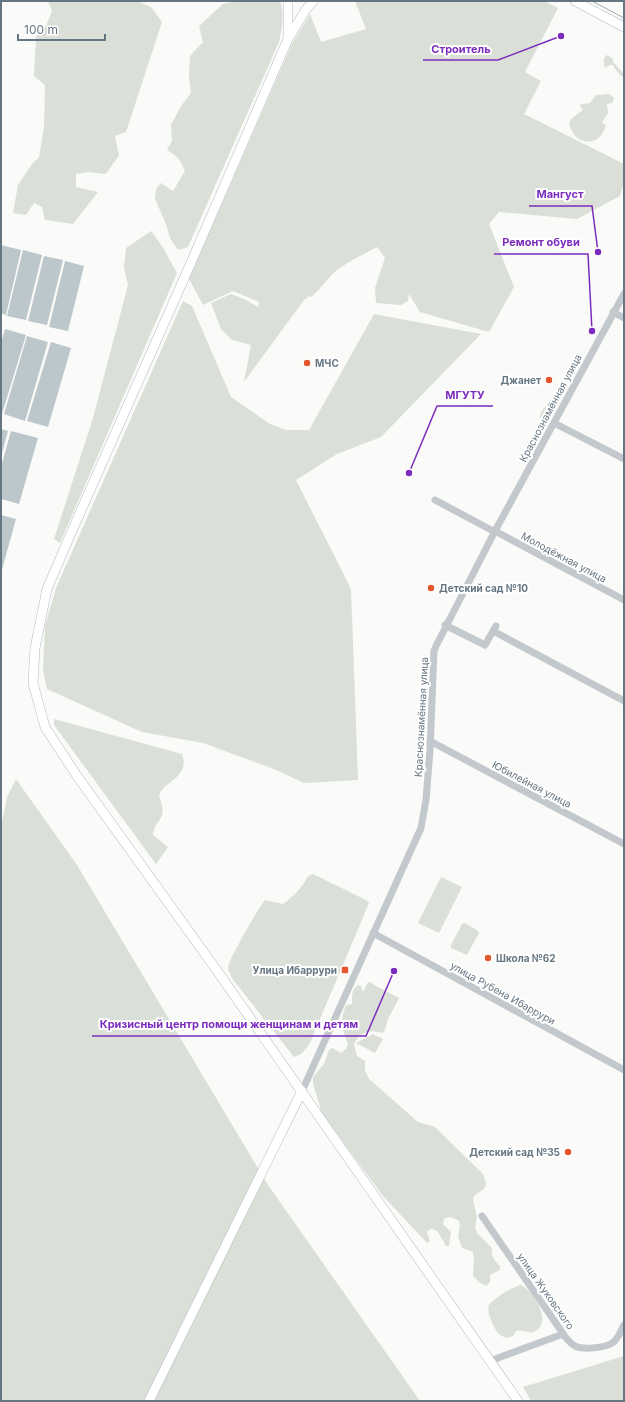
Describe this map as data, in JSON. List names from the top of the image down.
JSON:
{
  "streets": {
    "street": [
      "Краснознамённая улица",
      "Молодёжная улица",
      "Юбилейная улица",
      "улица Рубена Ибаррури",
      "улица Жуковского"
    ]
  },
  "crossings": [
    ["Краснознамённая улица", "Молодёжная улица"],
    ["Краснознамённая улица", "Юбилейная улица"],
    ["Краснознамённая улица", "улица Рубена Ибаррури"]
  ],
  "places": {
    "other": [
      "Строитель",
      "Мангуст",
      "Ремонт обуви",
      "МЧС",
      "Джанет",
      "МГУТУ",
      "Детский сад №10",
      "Школа №62",
      "Кризисный центр помощи женщинам и детям",
      "Детский сад №35"
    ],
    "transit": ["Улица Ибаррури"]
  },
  "scale_bar": "100 m"
}
